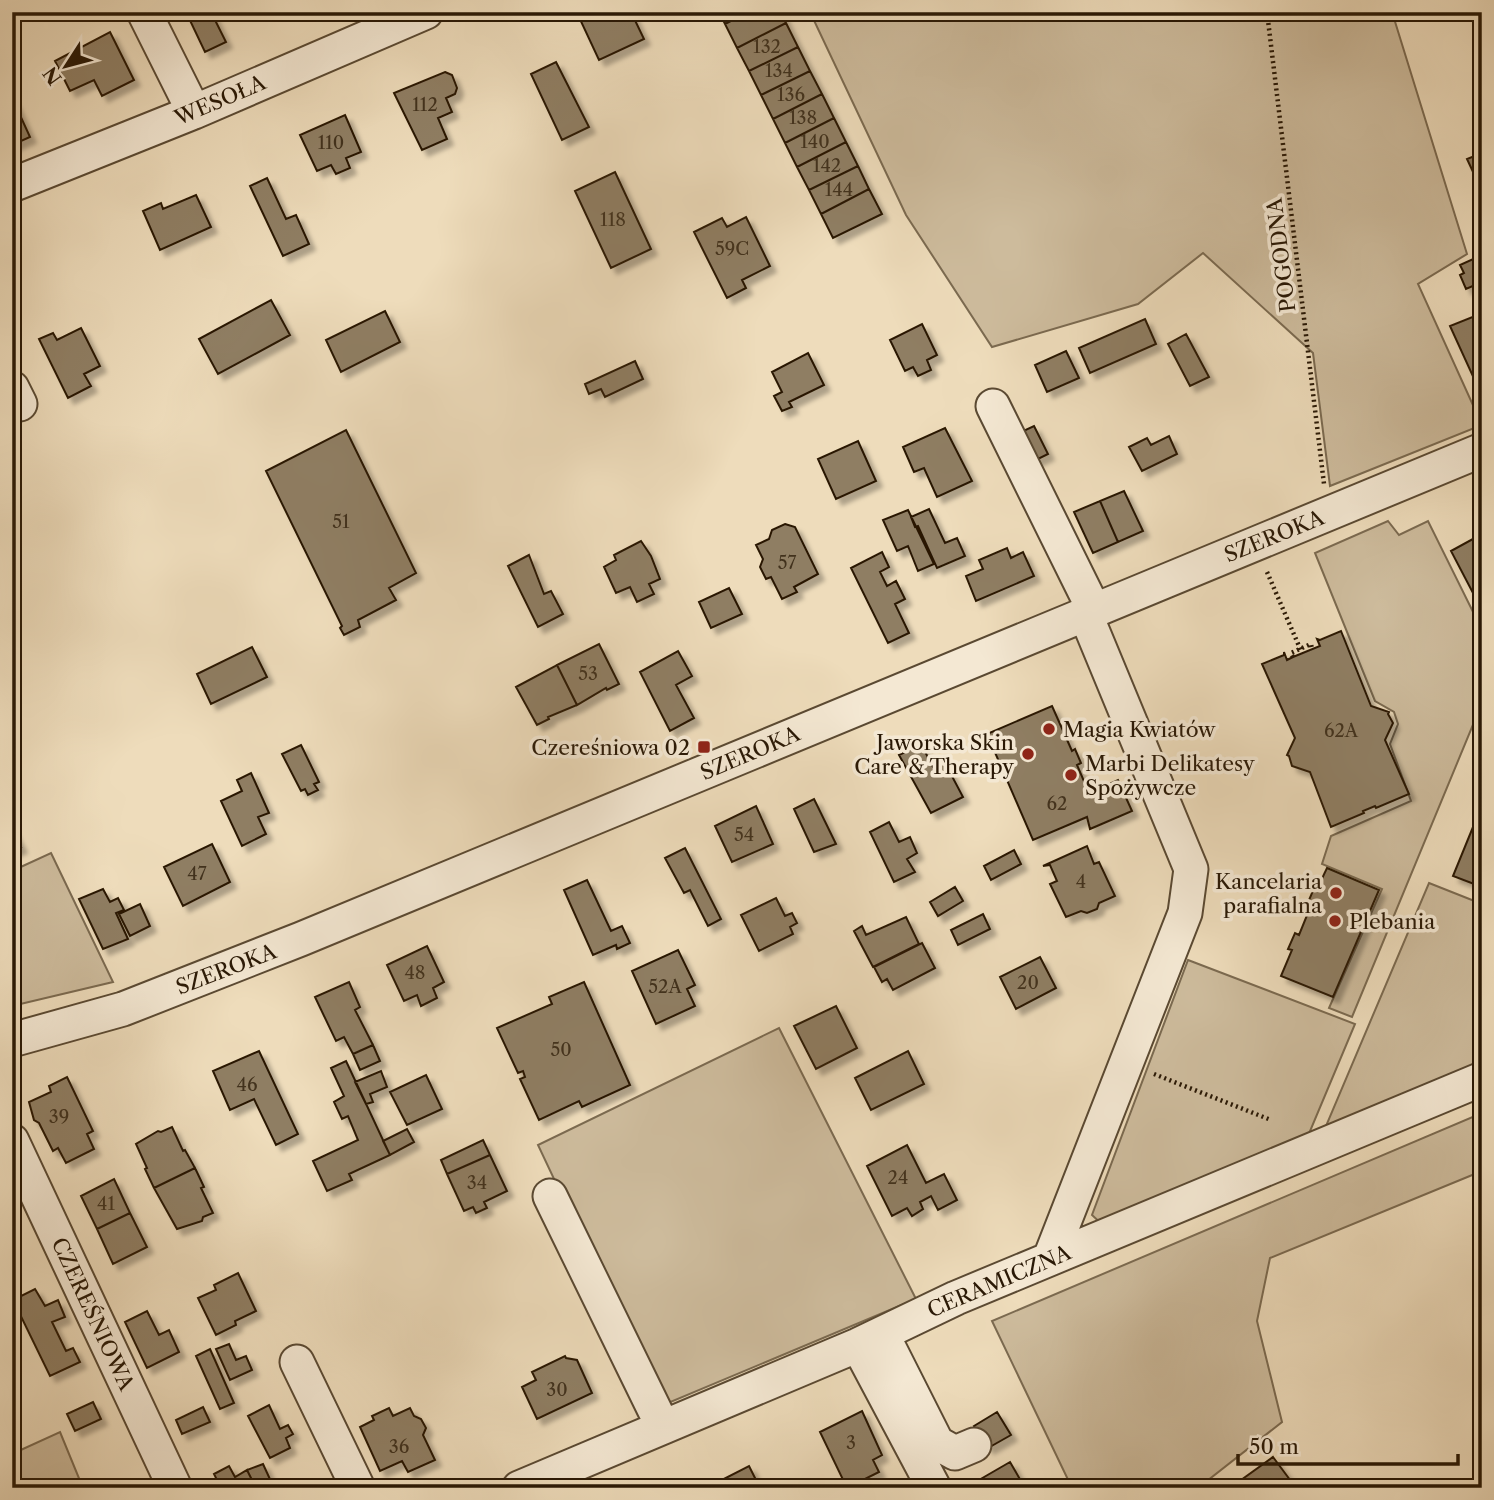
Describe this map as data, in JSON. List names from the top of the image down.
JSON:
{
  "streets": {
    "street": [
      "WESOŁA",
      "SZEROKA",
      "CERAMICZNA",
      "CZEREŚNIOWA"
    ],
    "path": ["POGODNA"]
  },
  "places": {
    "other": [
      "Magia Kwiatów",
      "Jaworska Skin Care & Therapy",
      "Marbi Delikatesy Spożywcze",
      "Kancelaria parafialna",
      "Plebania"
    ],
    "transit": ["Czereśniowa 02"]
  },
  "house_numbers": [
    "132",
    "134",
    "136",
    "112",
    "138",
    "140",
    "110",
    "142",
    "144",
    "118",
    "59C",
    "51",
    "57",
    "53",
    "62A",
    "62",
    "54",
    "47",
    "4",
    "48",
    "20",
    "52A",
    "50",
    "46",
    "39",
    "24",
    "34",
    "41",
    "30",
    "3",
    "36"
  ],
  "scale_bar": "50 m",
  "north": "bottom left"
}
